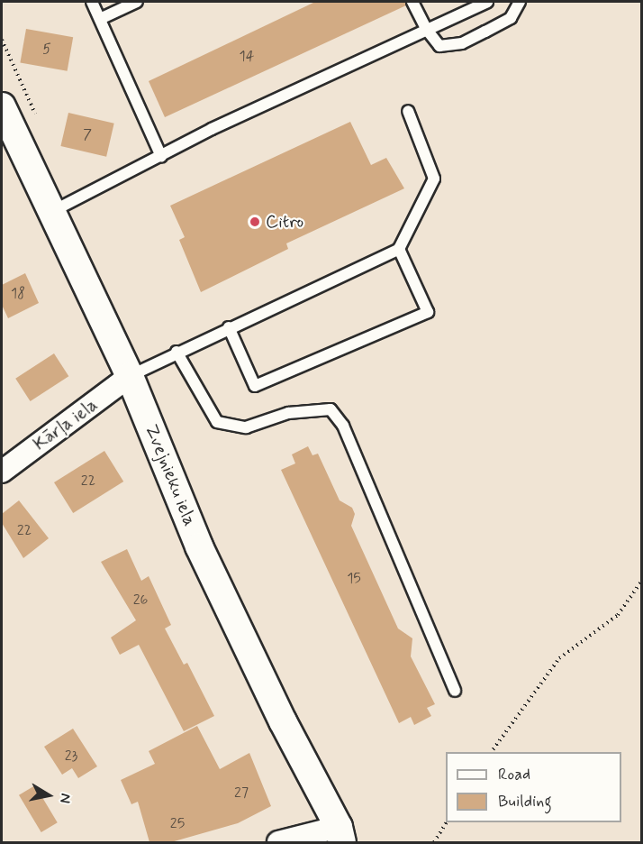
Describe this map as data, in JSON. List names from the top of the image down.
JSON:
{
  "streets": {
    "street": ["Kārļa iela", "Zvejnieku iela"]
  },
  "crossings": [
    ["Kārļa iela", "Zvejnieku iela"]
  ],
  "places": ["Citro"],
  "house_numbers": [
    "5",
    "14",
    "7",
    "18",
    "22",
    "22",
    "15",
    "26",
    "23",
    "27",
    "25"
  ],
  "legend": ["Road", "Building"],
  "north": "right"
}
